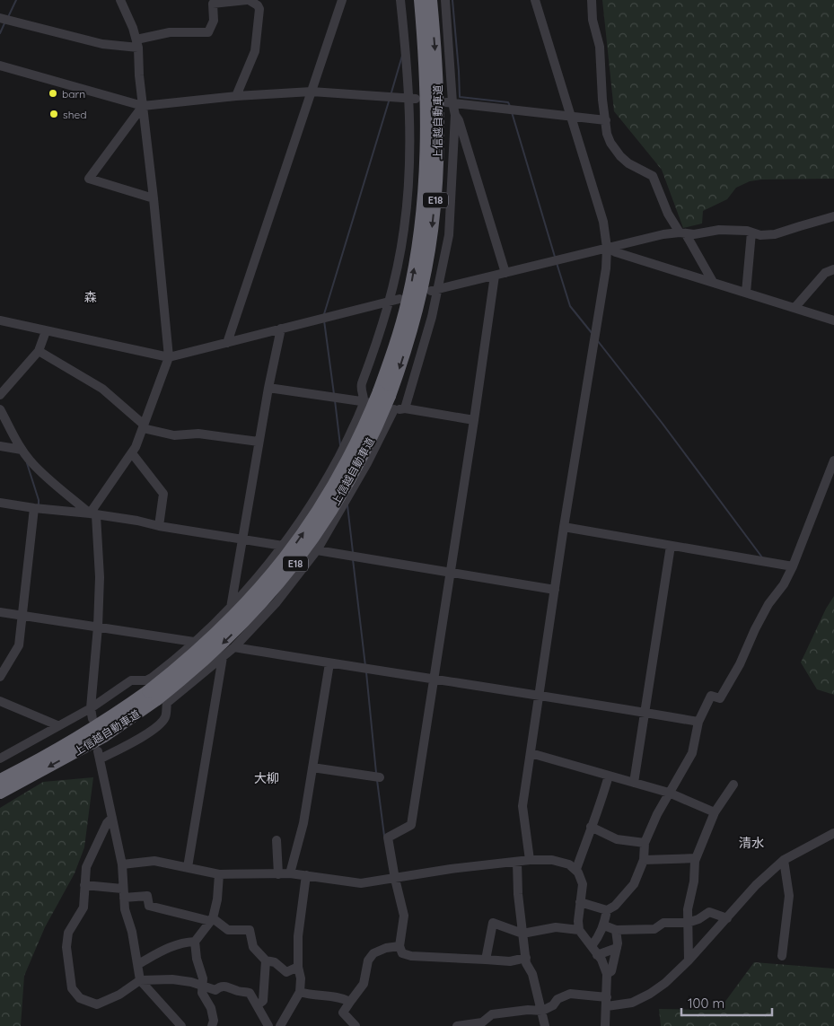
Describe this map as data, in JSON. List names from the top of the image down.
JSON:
{
  "streets": {
    "highway": ["上信越自動車道", "E18"]
  },
  "districts": ["森", "大柳", "清水"],
  "places": ["barn", "shed"],
  "scale_bar": "100 m"
}
